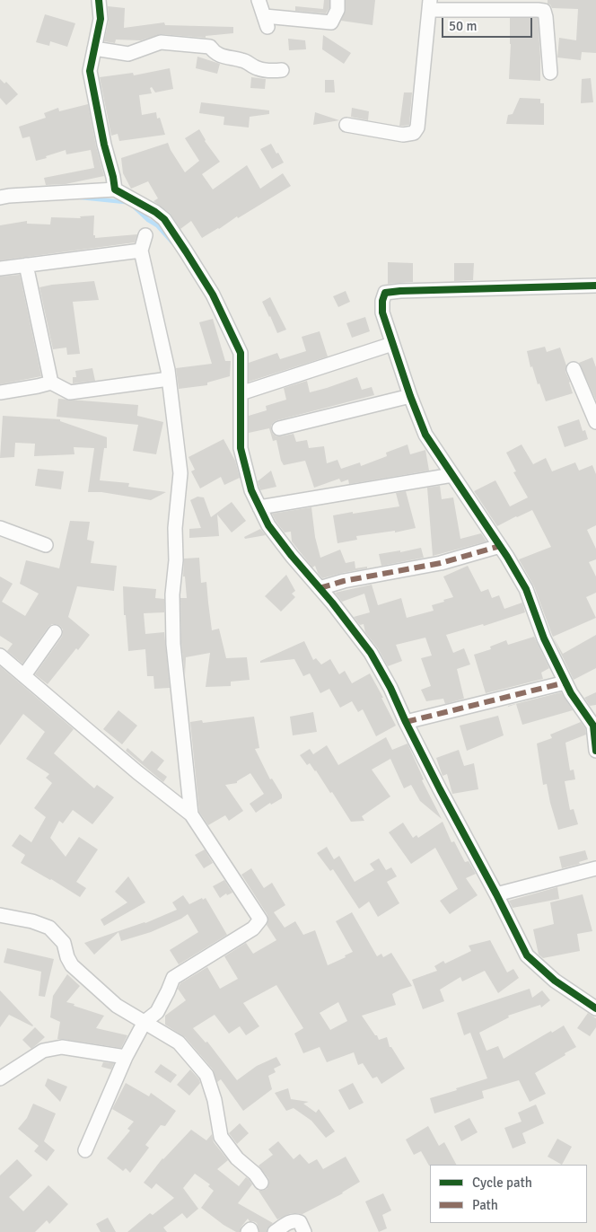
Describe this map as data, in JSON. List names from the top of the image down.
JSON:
{
  "legend": ["Cycle path", "Path"],
  "scale_bar": "50 m"
}
